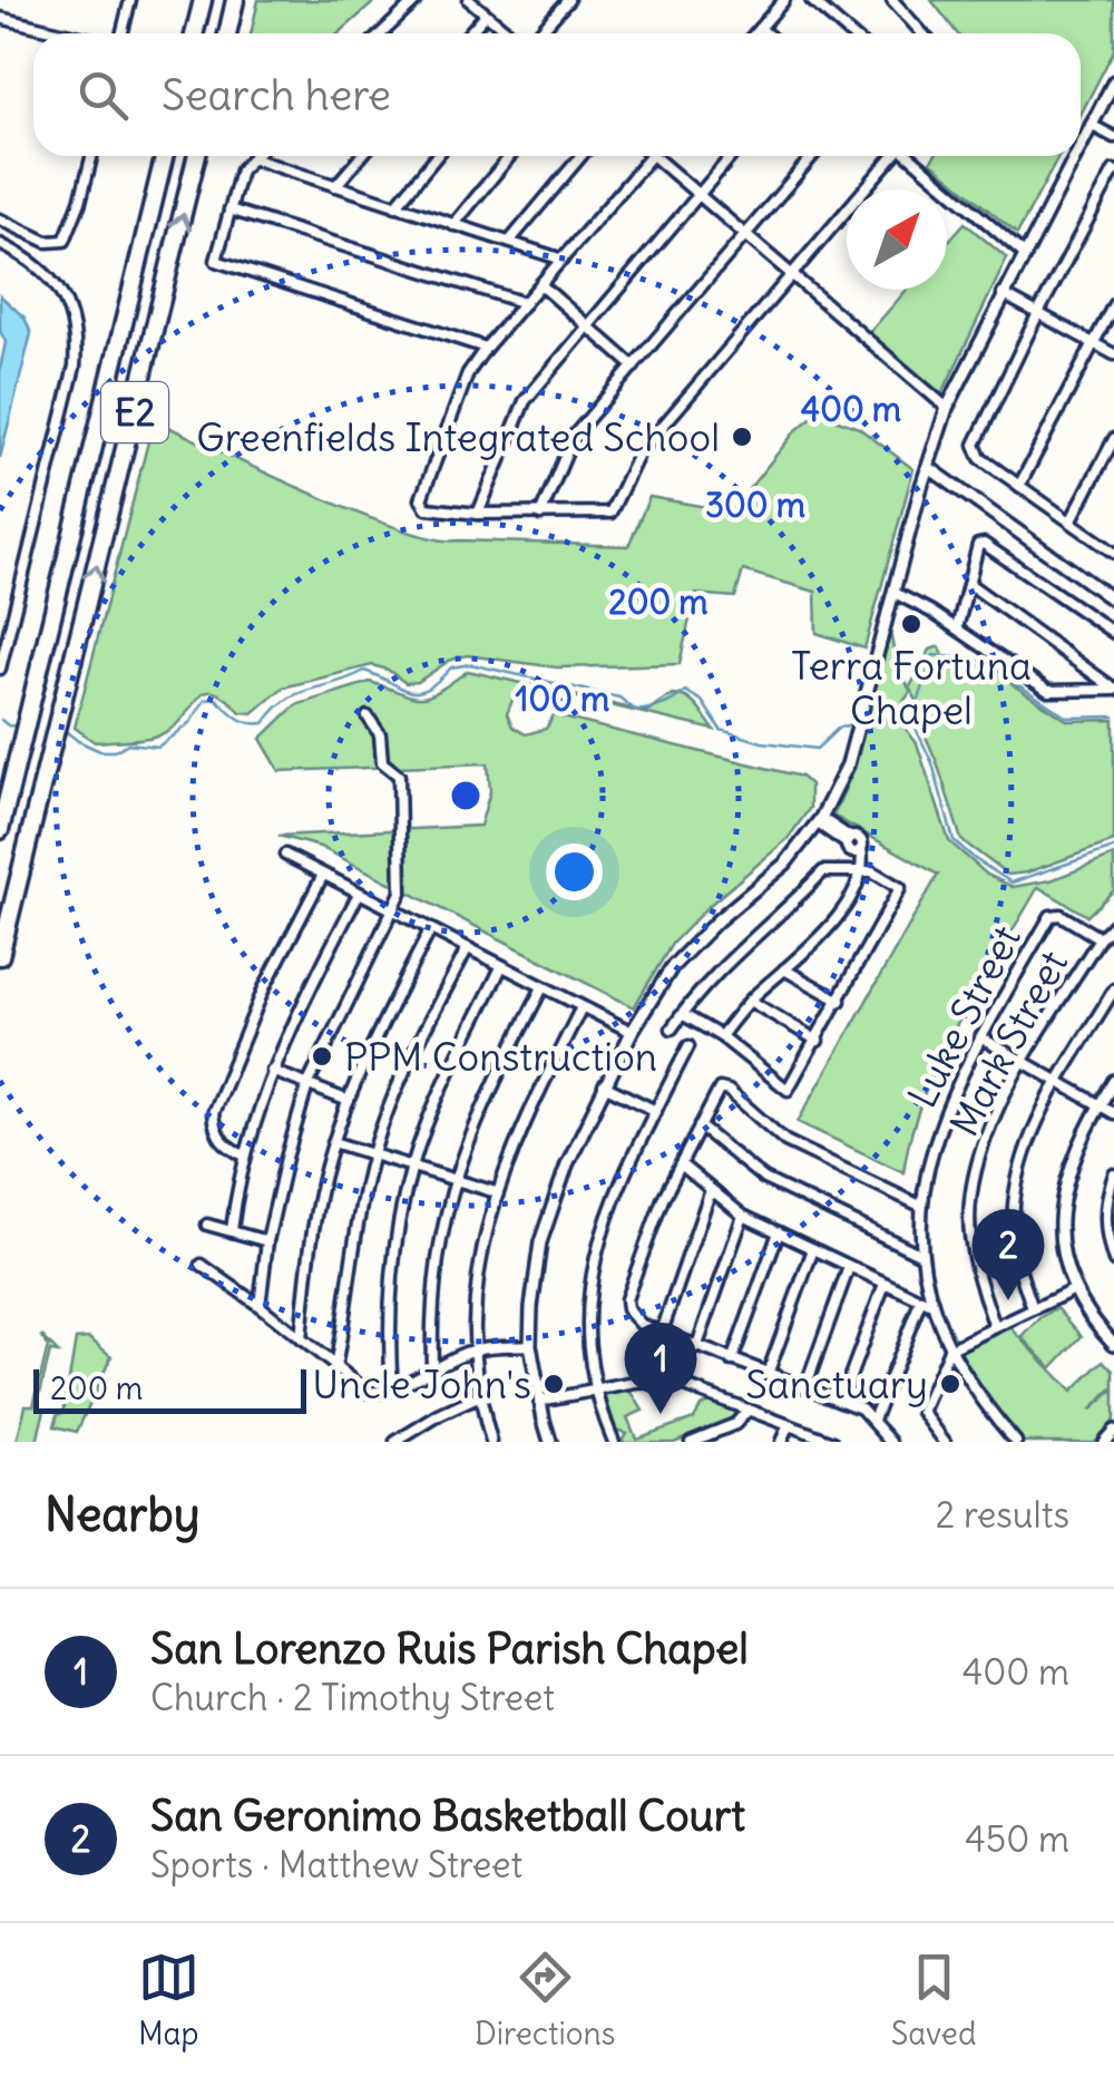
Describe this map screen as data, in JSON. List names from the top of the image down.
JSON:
{
  "streets": {
    "highway": ["E2"],
    "street": ["Luke Street", "Mark Street"]
  },
  "crossings": [
    ["Luke Street", "Mark Street"]
  ],
  "places": [
    "Greenfields Integrated School",
    "Terra Fortuna Chapel",
    "PPM Construction",
    "Uncle John's",
    "Sanctuary"
  ],
  "scale_bar": "200 m",
  "north": "top right",
  "page": {
    "search": "Search here",
    "pins": ["2", "1"],
    "scale": "200 m",
    "heading": ["Nearby", "2 results"],
    "list": [
      {
        "mark": "1",
        "name": "San Lorenzo Ruis Parish Chapel",
        "note": "Church · 2 Timothy Street",
        "value": "400 m"
      },
      {
        "mark": "2",
        "name": "San Geronimo Basketball Court",
        "note": "Sports · Matthew Street",
        "value": "450 m"
      }
    ],
    "nav": ["Map", "Directions", "Saved"]
  },
  "rings": [
    "400 m",
    "300 m",
    "200 m",
    "100 m"
  ]
}
